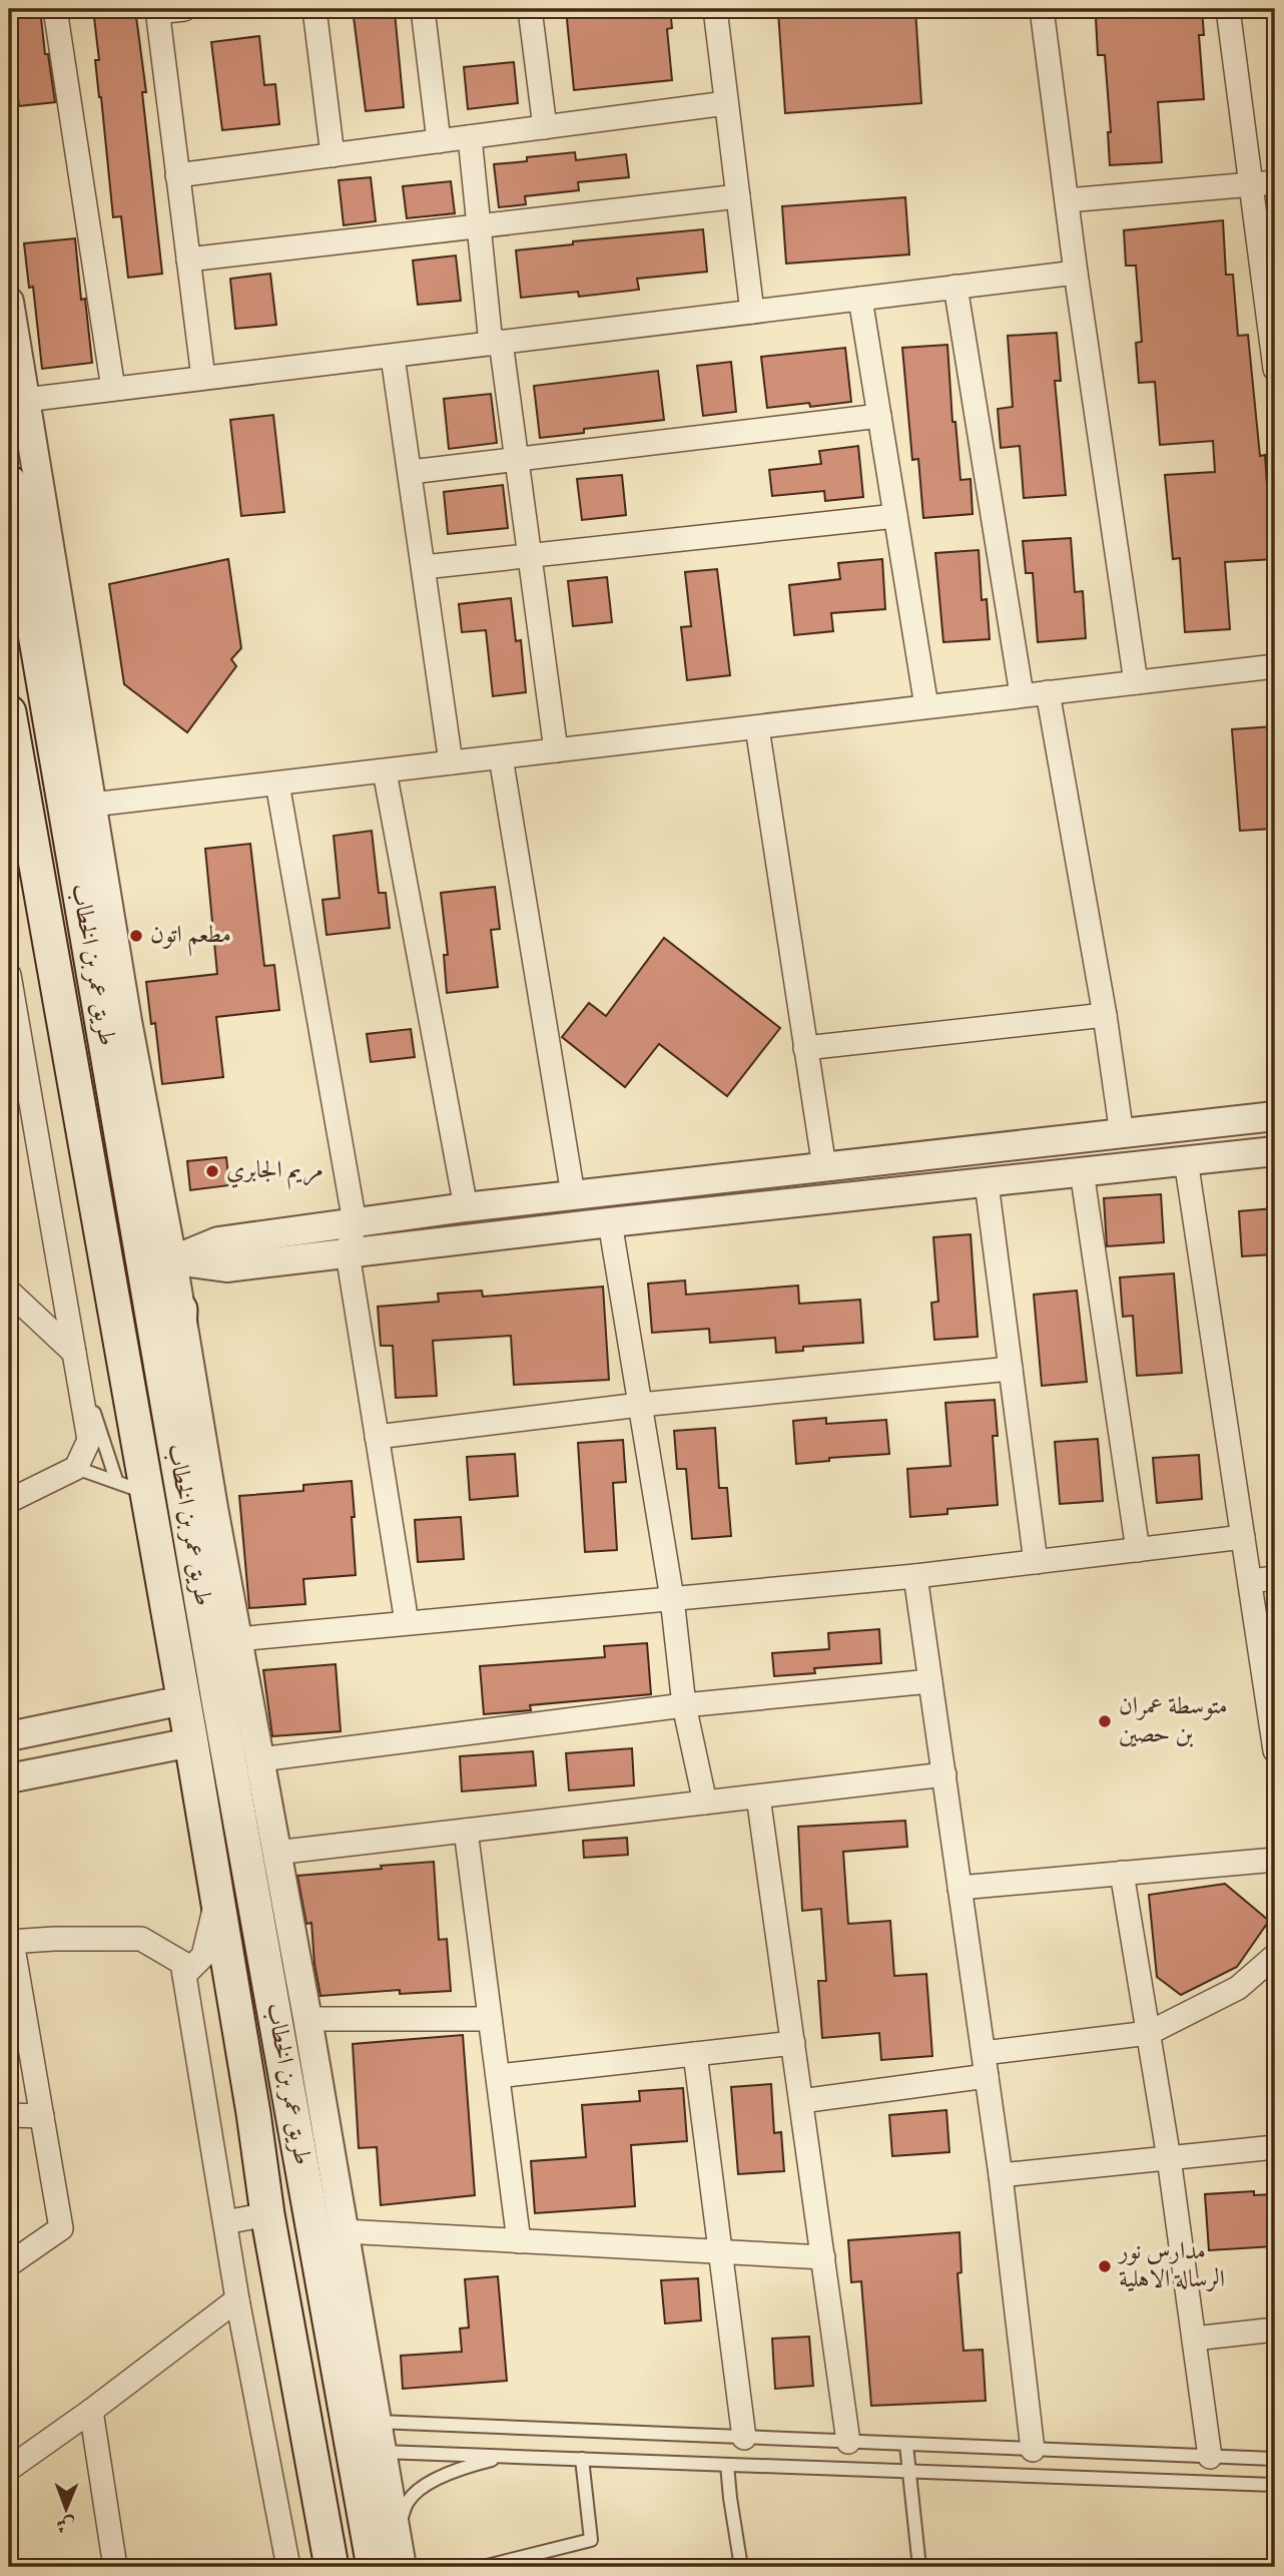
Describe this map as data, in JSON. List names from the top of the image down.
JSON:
{
  "streets": {
    "main road": ["طريق عمر بن الخطاب"]
  },
  "places": [
    "مطعم اتون",
    "مريم الجابري",
    "متوسطة عمران بن حصين",
    "مدارس نور الرسالة الاهلية"
  ],
  "north": "bottom"
}
